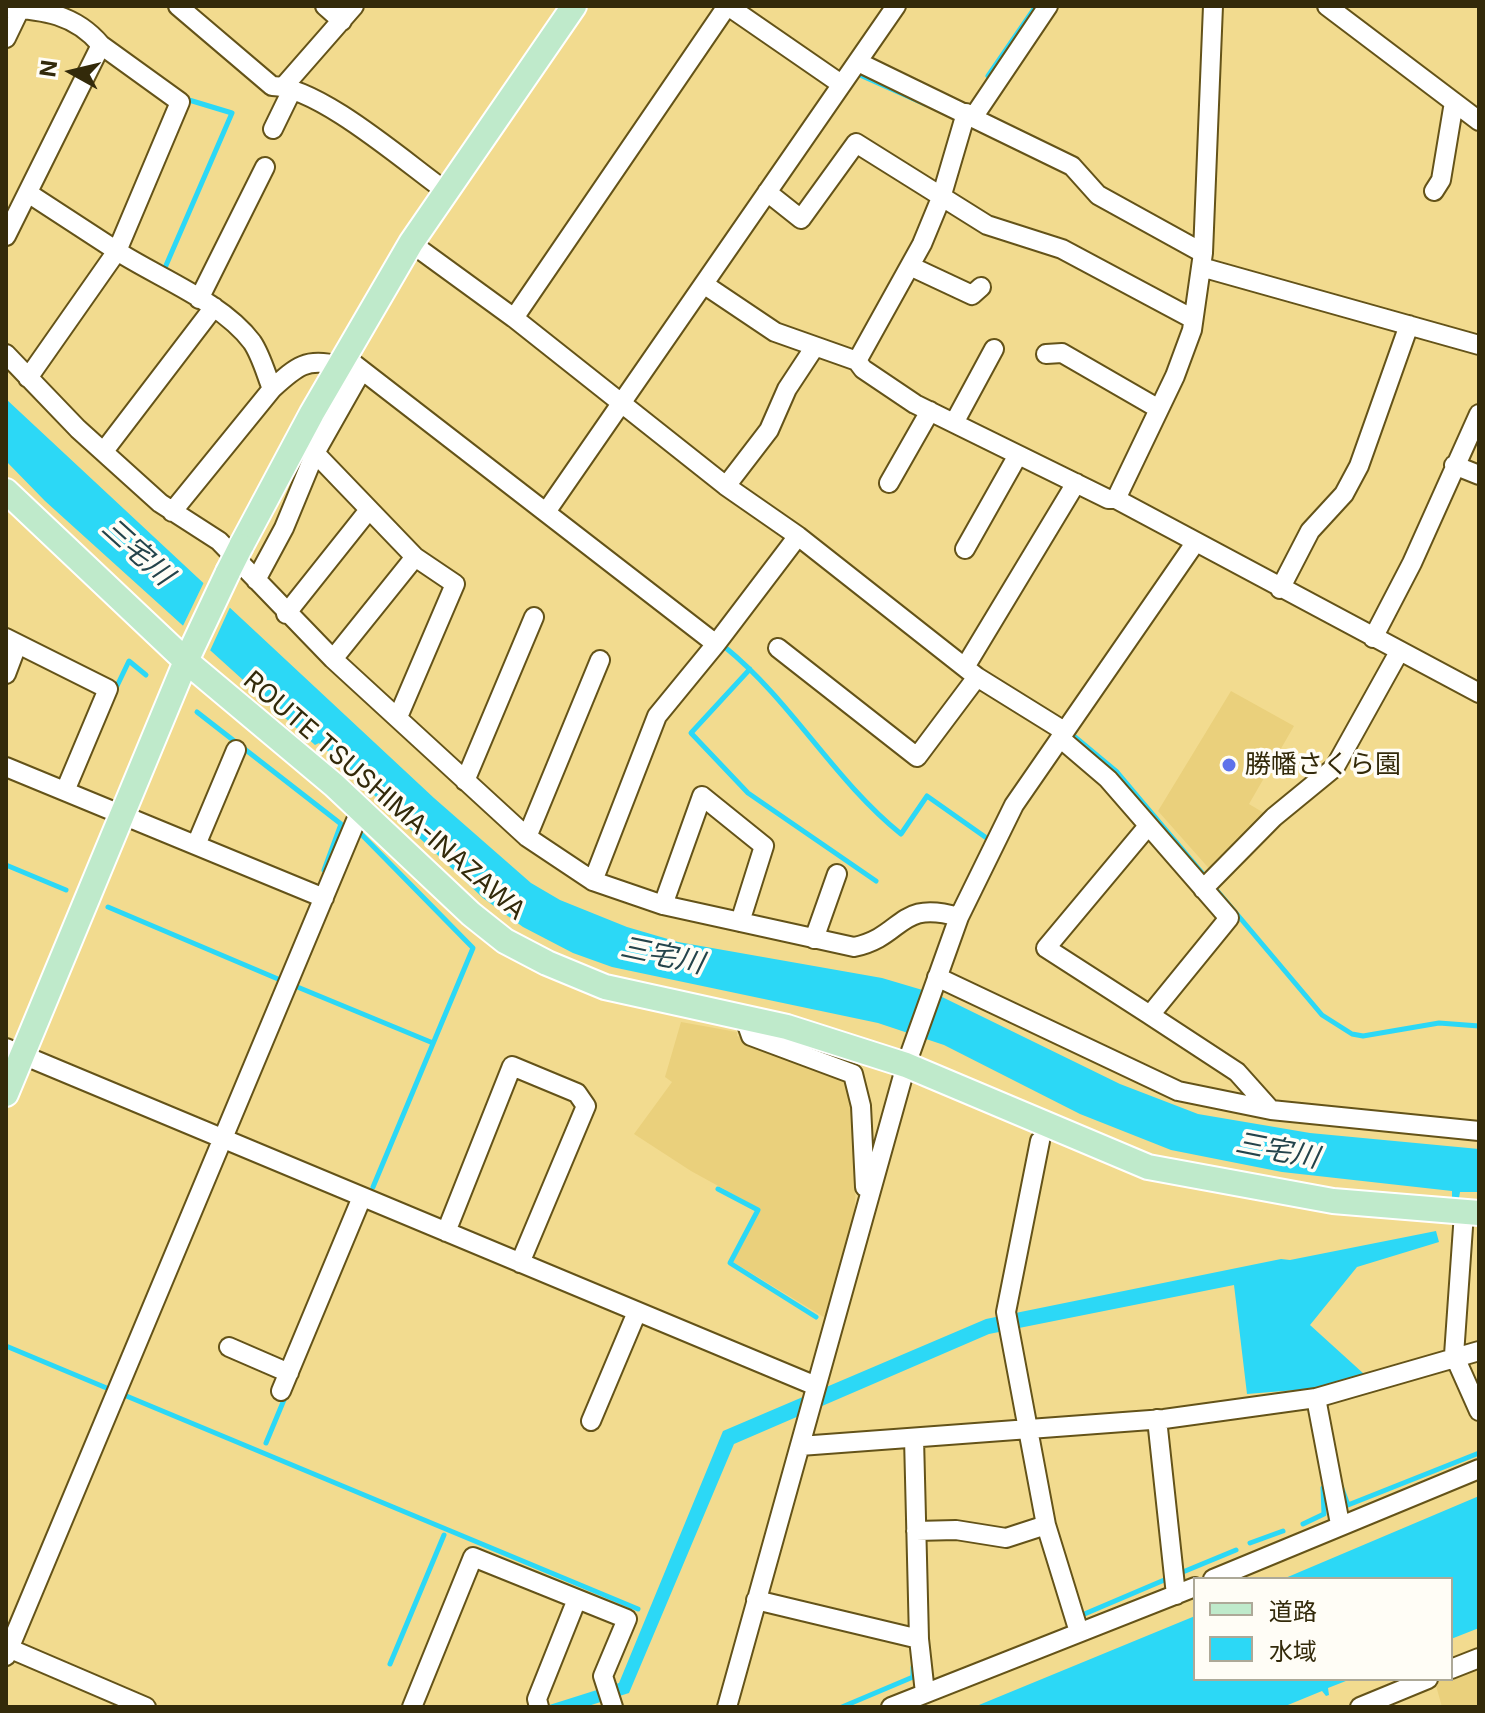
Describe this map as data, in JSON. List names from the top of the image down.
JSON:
{
  "streets": {
    "main road": ["ROUTE TSUSHIMA-INAZAWA"]
  },
  "water": ["三宅川"],
  "places": ["勝幡さくら園"],
  "legend": ["道路", "水域"],
  "north": "left"
}
